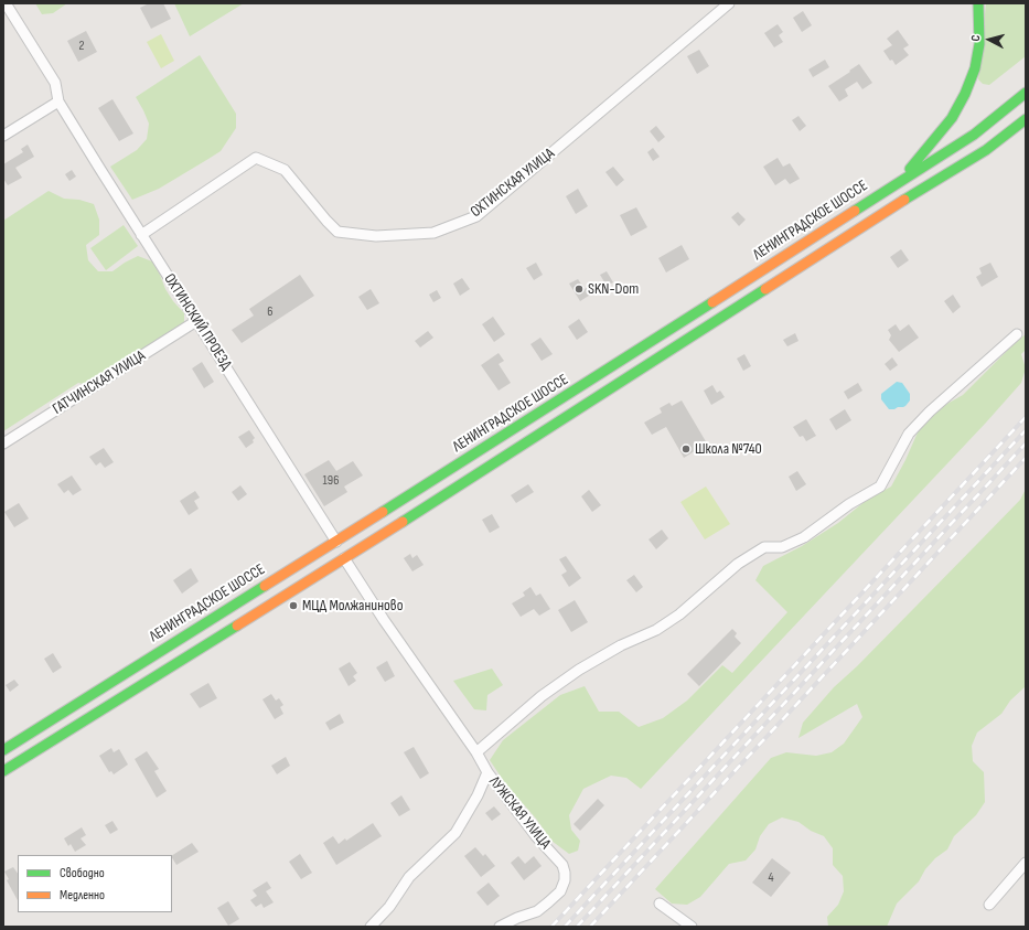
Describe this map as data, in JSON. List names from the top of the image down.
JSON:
{
  "streets": {
    "highway": ["ЛЕНИНГРАДСКОЕ ШОССЕ"],
    "street": [
      "ОХТИНСКАЯ УЛИЦА",
      "ОХТИНСКИЙ ПРОЕЗД",
      "ГАТЧИНСКАЯ УЛИЦА",
      "ЛУЖСКАЯ УЛИЦА"
    ]
  },
  "crossings": [
    ["ОХТИНСКАЯ УЛИЦА", "ОХТИНСКИЙ ПРОЕЗД"],
    ["ЛЕНИНГРАДСКОЕ ШОССЕ", "ОХТИНСКИЙ ПРОЕЗД"],
    ["ОХТИНСКИЙ ПРОЕЗД", "ГАТЧИНСКАЯ УЛИЦА"]
  ],
  "places": ["SKN-Dom", "Школа №740", "МЦД Молжаниново"],
  "house_numbers": [
    "2",
    "6",
    "196",
    "4"
  ],
  "legend": ["Свободно", "Медленно"],
  "north": "left"
}
